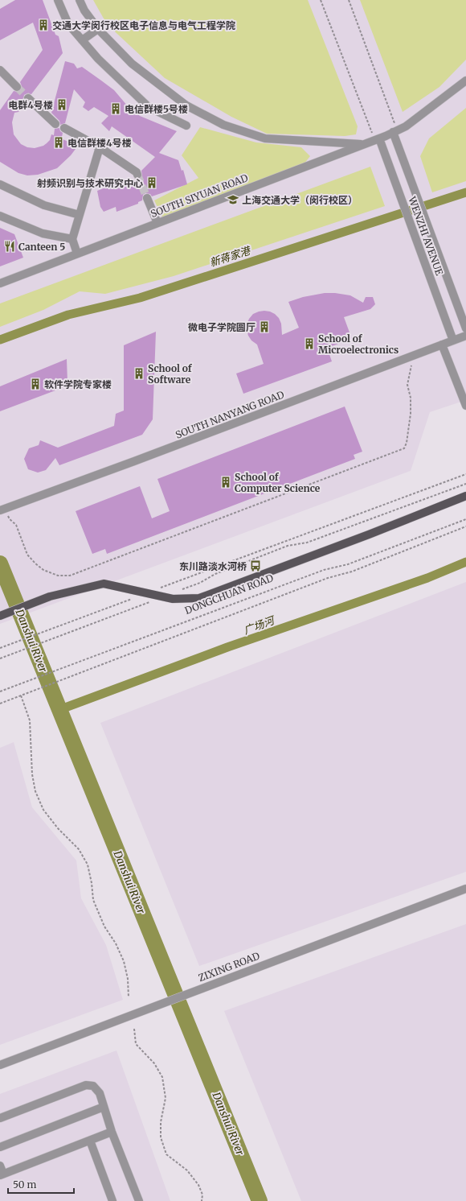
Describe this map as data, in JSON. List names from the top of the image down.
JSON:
{
  "streets": {
    "main road": ["DONGCHUAN ROAD"],
    "street": [
      "SOUTH SIYUAN ROAD",
      "WENZHI AVENUE",
      "SOUTH NANYANG ROAD",
      "ZIXING ROAD"
    ]
  },
  "crossings": [
    ["SOUTH SIYUAN ROAD", "WENZHI AVENUE"],
    ["WENZHI AVENUE", "SOUTH NANYANG ROAD"]
  ],
  "water": ["新蒋家港", "广场河", "Danshui River"],
  "places": {
    "building": [
      "交通大学闵行校区电子信息与电气工程学院",
      "电群4号楼",
      "电信群楼5号楼",
      "电信群楼4号楼",
      "射频识别与技术研究中心",
      "微电子学院圆厅",
      "School of Microelectronics",
      "School of Software",
      "软件学院专家楼",
      "School of Computer Science"
    ],
    "school or university": ["上海交通大学（闵行校区）"],
    "restaurant": ["Canteen 5"],
    "bus stop": ["东川路淡水河桥"]
  },
  "scale_bar": "50 m"
}
